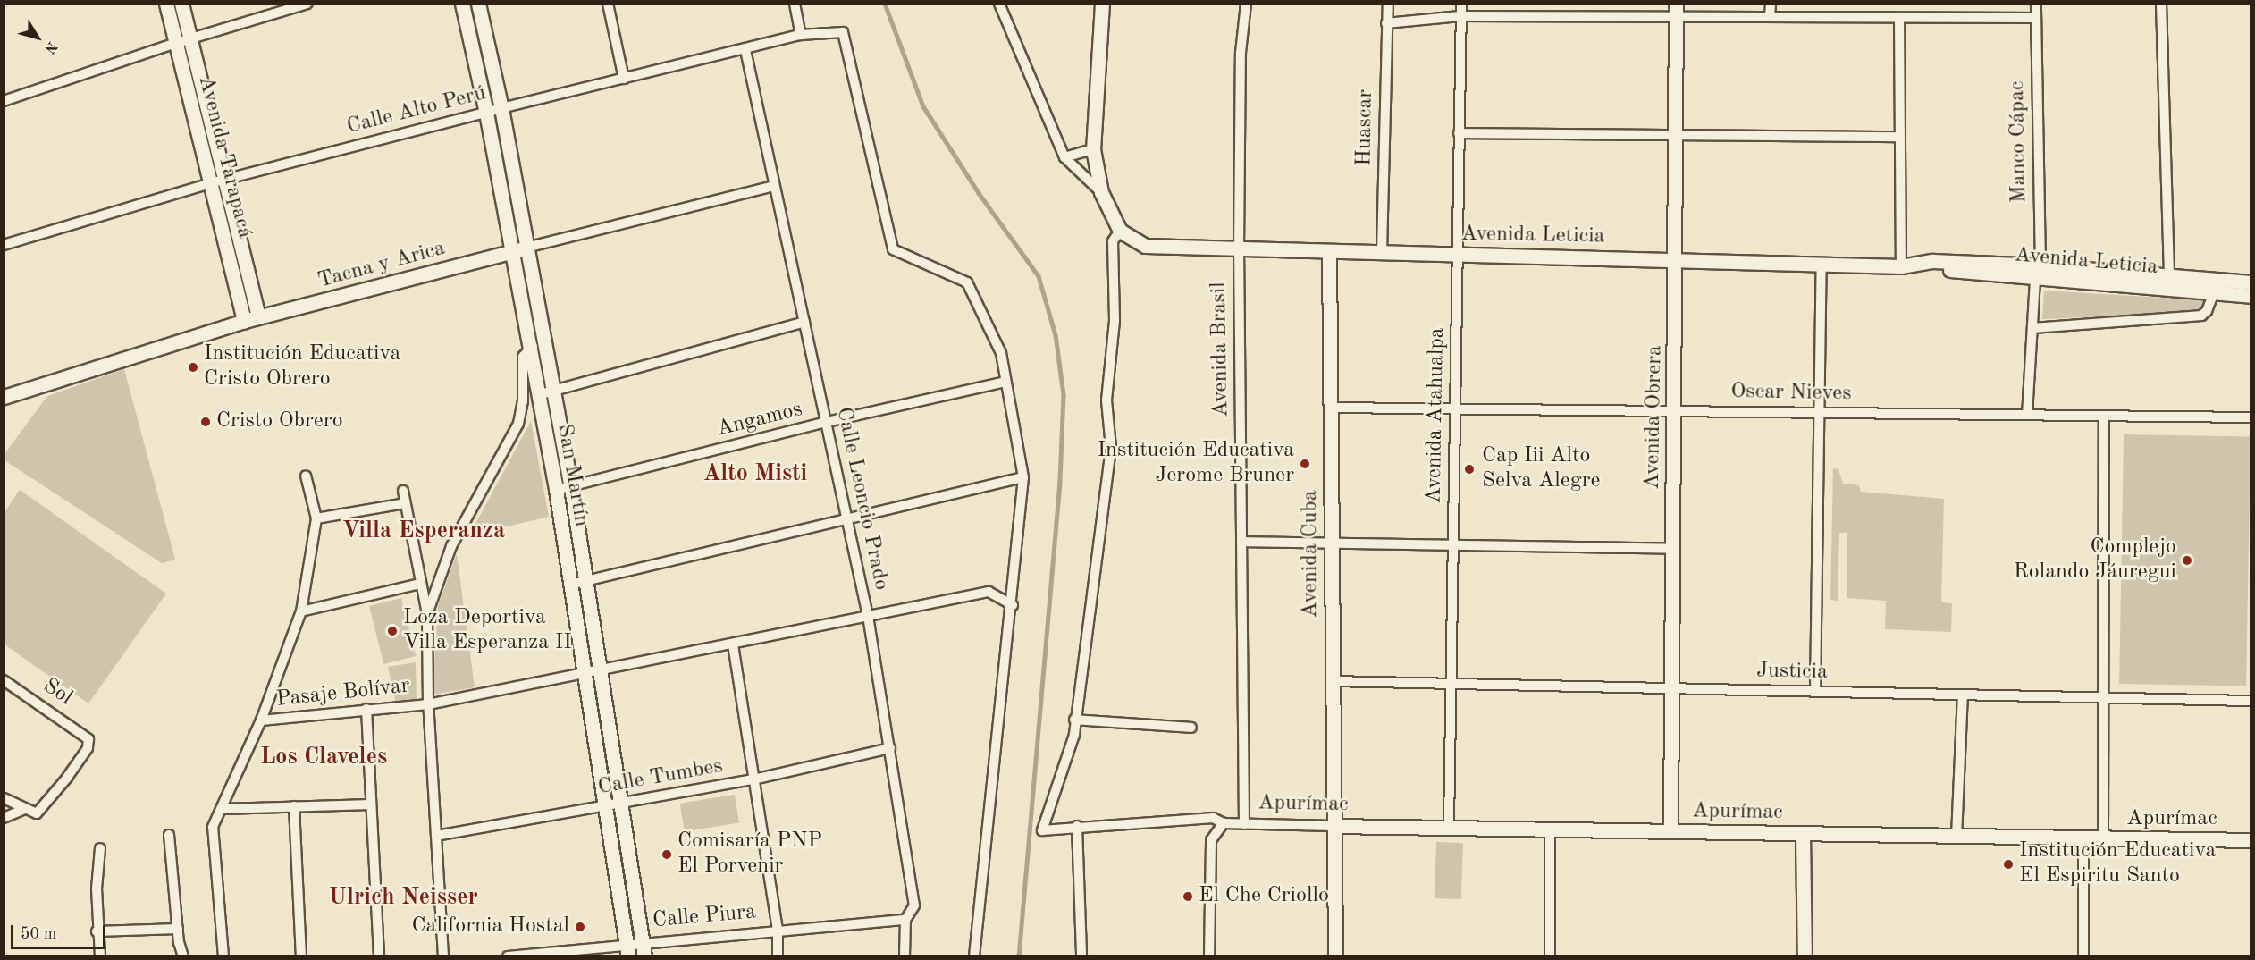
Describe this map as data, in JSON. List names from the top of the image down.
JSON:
{
  "streets": {
    "street": [
      "Calle Alto Perú",
      "Huascar",
      "Manco Cápac",
      "Avenida Tarapacá",
      "Avenida Leticia",
      "Tacna y Arica",
      "Avenida Brasil",
      "Oscar Nieves",
      "Avenida Atahualpa",
      "Avenida Obrera",
      "Angamos",
      "San Martín",
      "Calle Leoncio Prado",
      "Avenida Cuba",
      "Justicia",
      "Sol",
      "Pasaje Bolívar",
      "Calle Tumbes",
      "Apurímac",
      "Calle Piura"
    ]
  },
  "crossings": [
    ["Calle Alto Perú", "Avenida Tarapacá"],
    ["Calle Alto Perú", "Angamos"],
    ["Calle Alto Perú", "San Martín"],
    ["Calle Alto Perú", "Calle Leoncio Prado"],
    ["Huascar", "Avenida Leticia"],
    ["Manco Cápac", "Avenida Leticia"],
    ["Manco Cápac", "Oscar Nieves"],
    ["Avenida Tarapacá", "Tacna y Arica"],
    ["Avenida Leticia", "Avenida Brasil"],
    ["Avenida Leticia", "Avenida Atahualpa"],
    ["Avenida Leticia", "Avenida Obrera"],
    ["Avenida Leticia", "Avenida Cuba"],
    ["Tacna y Arica", "San Martín"],
    ["Tacna y Arica", "Calle Leoncio Prado"],
    ["Avenida Brasil", "Apurímac"],
    ["Oscar Nieves", "Avenida Atahualpa"],
    ["Oscar Nieves", "Avenida Obrera"],
    ["Oscar Nieves", "Avenida Cuba"],
    ["Avenida Atahualpa", "Justicia"],
    ["Avenida Atahualpa", "Apurímac"],
    ["Avenida Obrera", "Justicia"],
    ["Avenida Obrera", "Apurímac"],
    ["Angamos", "San Martín"],
    ["Angamos", "Calle Leoncio Prado"],
    ["San Martín", "Pasaje Bolívar"],
    ["San Martín", "Calle Tumbes"],
    ["San Martín", "Calle Piura"],
    ["Calle Leoncio Prado", "Pasaje Bolívar"],
    ["Calle Leoncio Prado", "Calle Tumbes"],
    ["Calle Leoncio Prado", "Calle Piura"],
    ["Avenida Cuba", "Justicia"],
    ["Avenida Cuba", "Apurímac"]
  ],
  "districts": [
    "Alto Misti",
    "Villa Esperanza",
    "Los Claveles",
    "Ulrich Neisser"
  ],
  "places": [
    "Institución Educativa Cristo Obrero",
    "Cristo Obrero",
    "Institución Educativa Jerome Bruner",
    "Cap Iii Alto Selva Alegre",
    "Complejo Rolando Jáuregui",
    "Loza Deportiva Villa Esperanza II",
    "Comisaría PNP El Porvenir",
    "Institución Educativa El Espiritu Santo",
    "El Che Criollo",
    "California Hostal"
  ],
  "scale_bar": "50 m",
  "north": "bottom right"
}
